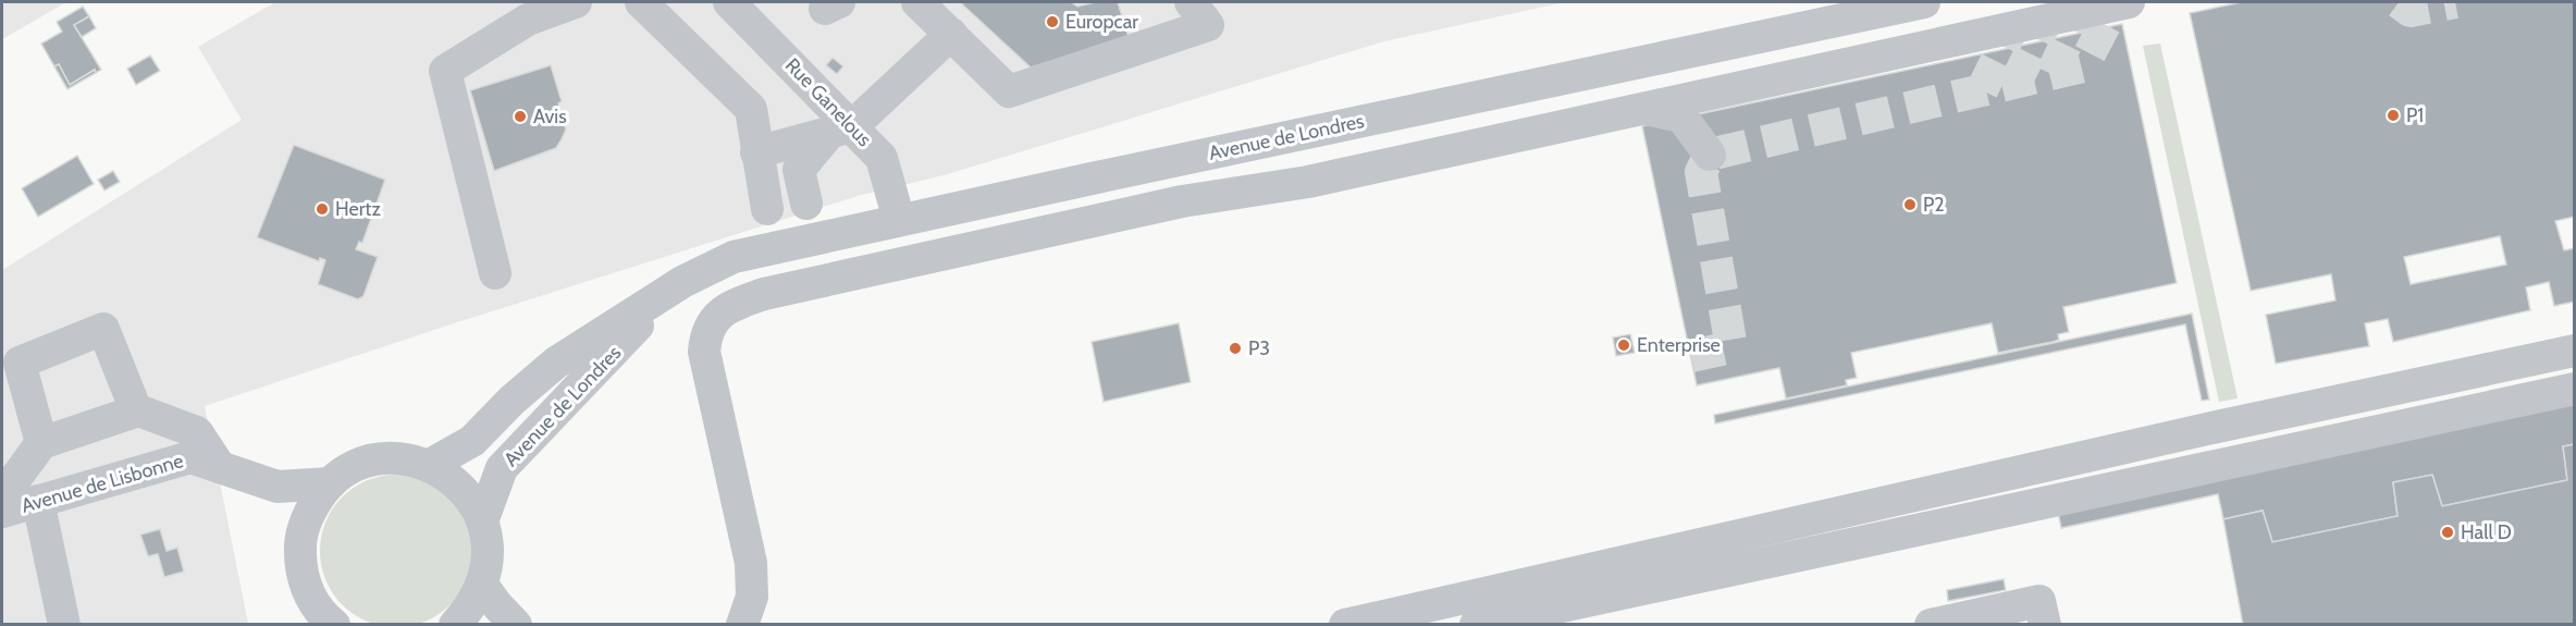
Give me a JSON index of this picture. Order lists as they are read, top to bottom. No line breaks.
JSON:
{"streets":{"street":["Rue Ganelous","Avenue de Londres","Avenue de Lisbonne"]},"crossings":[["Rue Ganelous","Avenue de Londres"]],"places":["Europcar","P1","Avis","P2","Hertz","Enterprise","P3","Hall D"]}
